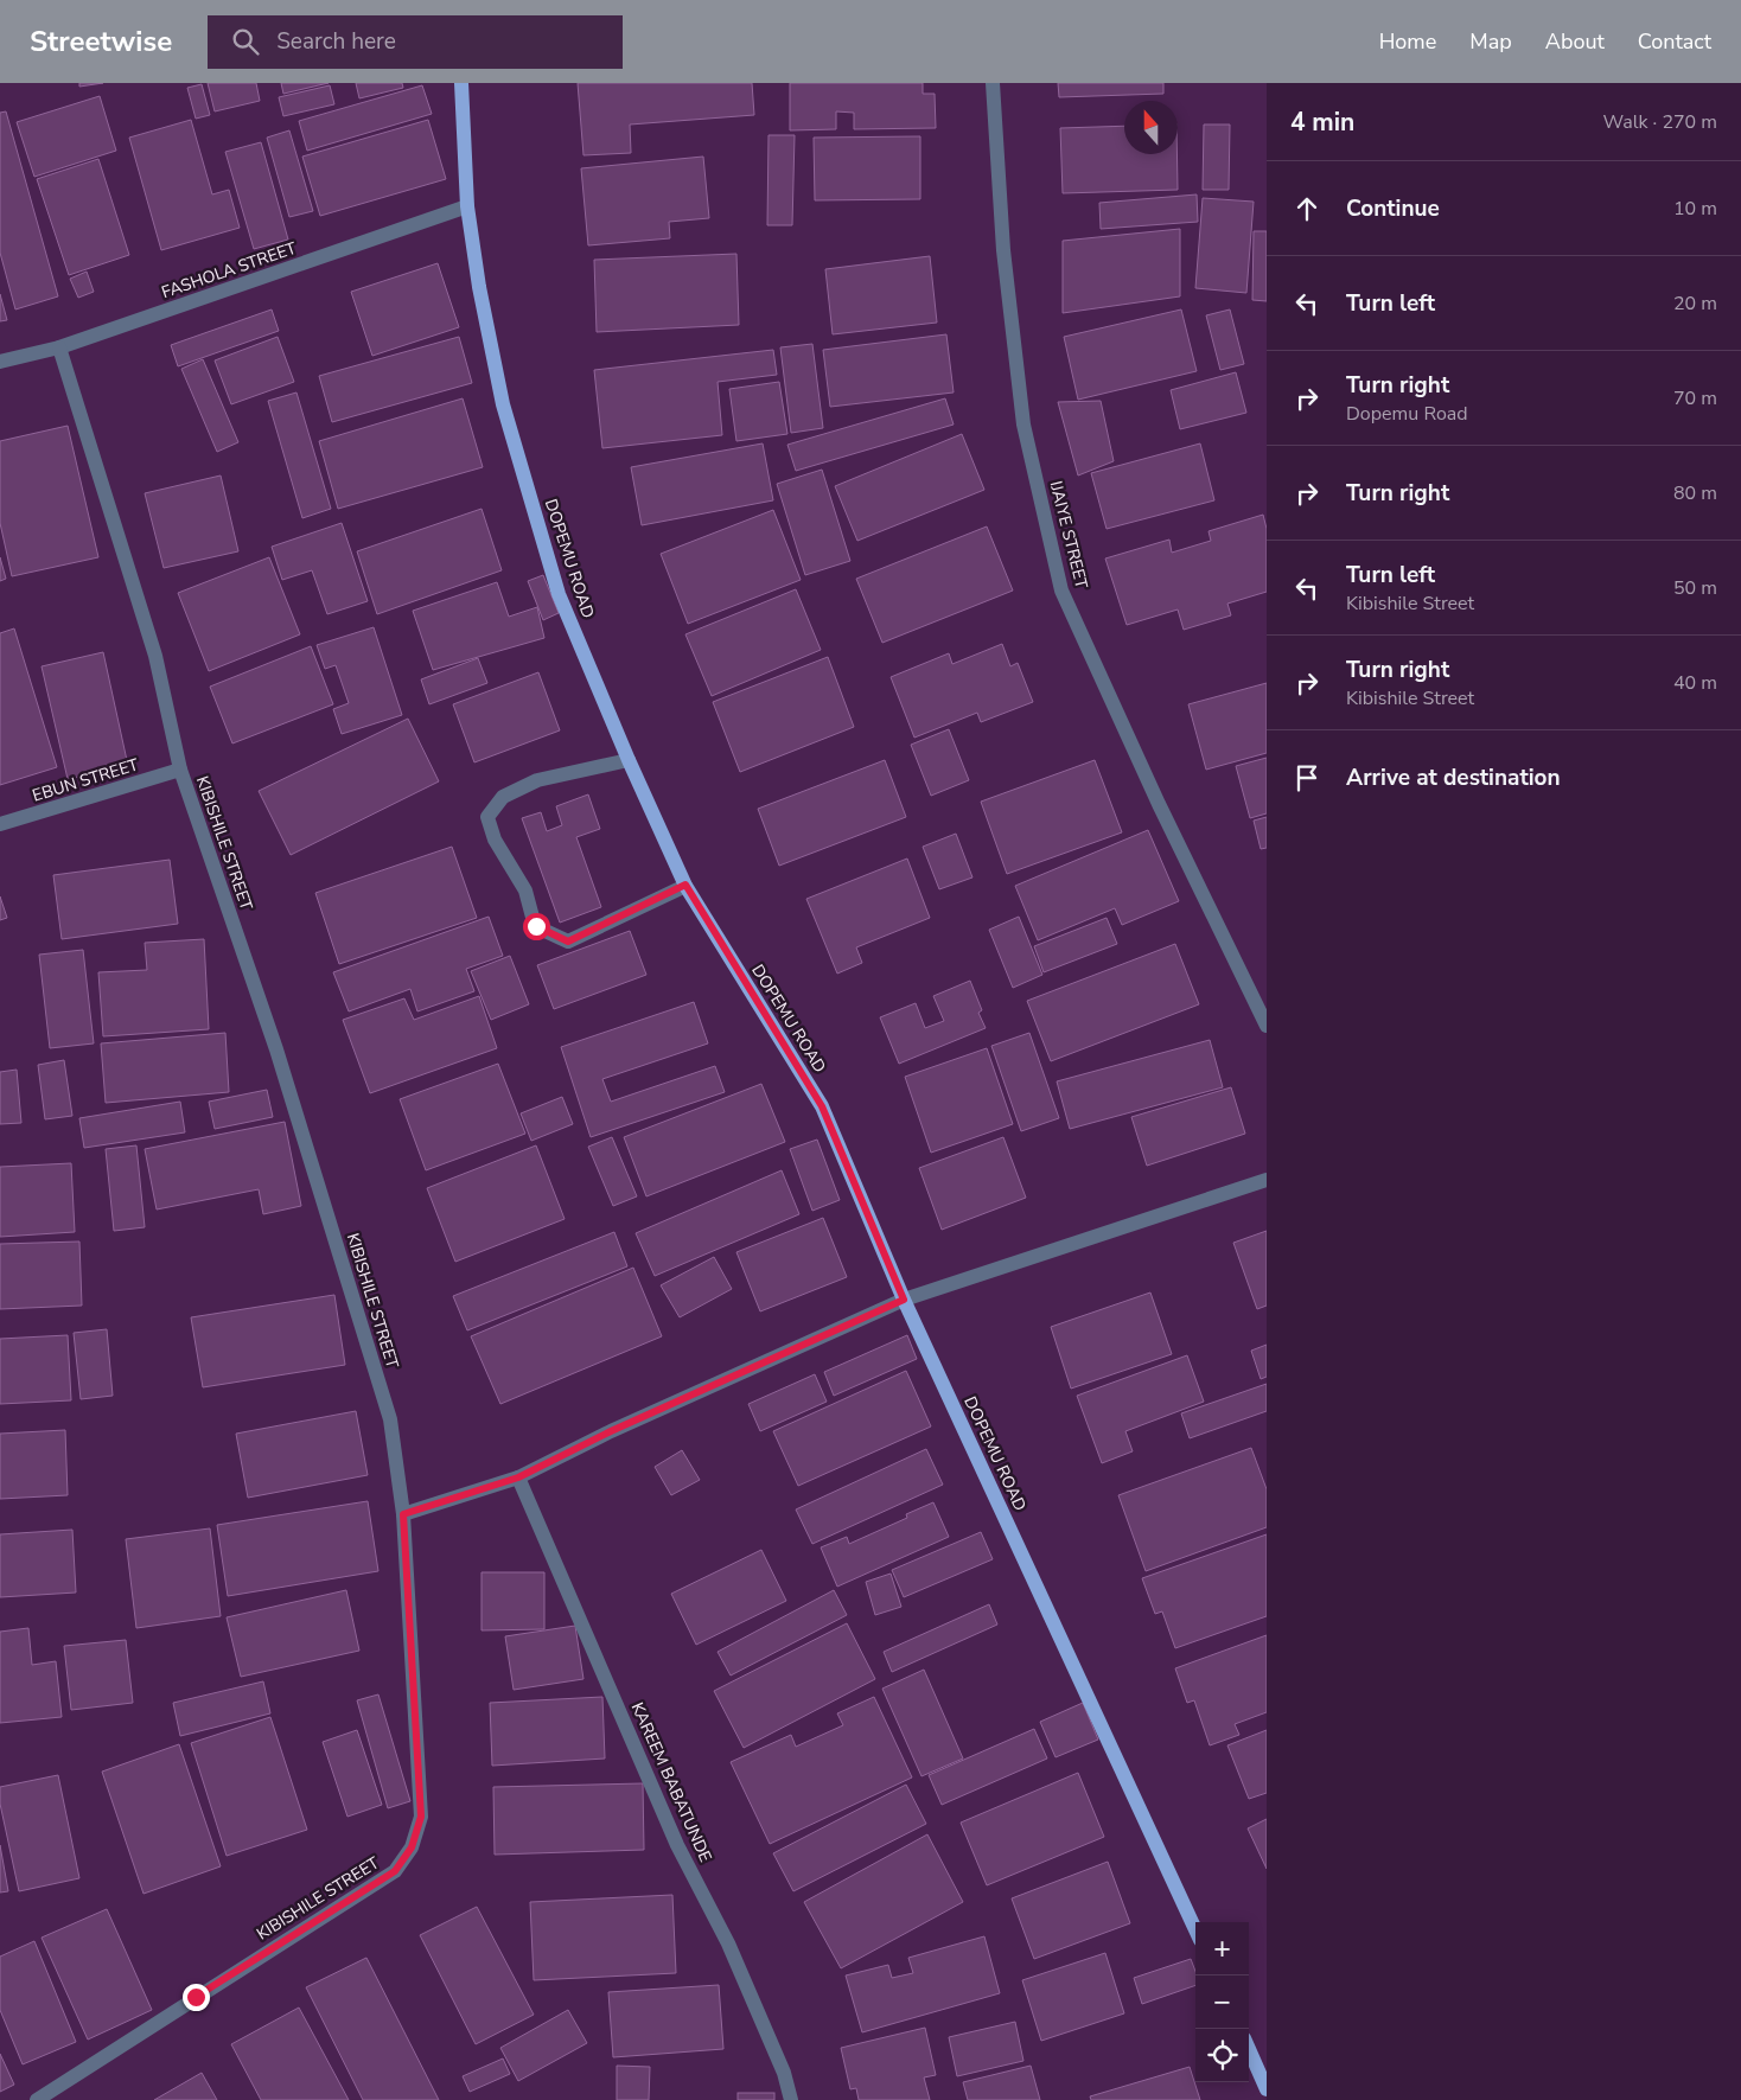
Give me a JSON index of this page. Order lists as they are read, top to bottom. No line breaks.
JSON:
{"streets":{"main road":["DOPEMU ROAD"],"street":["FASHOLA STREET","IJAIYE STREET","EBUN STREET","KIBISHILE STREET","KAREEM BABATUNDE"]},"crossings":[["FASHOLA STREET","DOPEMU ROAD"],["FASHOLA STREET","KIBISHILE STREET"],["EBUN STREET","KIBISHILE STREET"]],"north":"top","page":{"header":"Streetwise","search":"Search here","nav":["Home","Map","About","Contact"],"heading":["4 min","Walk · 270 m"],"list":[["Continue","10 m"],["Turn left","20 m"],["Turn right","Dopemu Road","70 m"],["Turn right","80 m"],["Turn left","Kibishile Street","50 m"],["Turn right","Kibishile Street","40 m"],"Arrive at destination"],"map_buttons":["+","−"]}}
